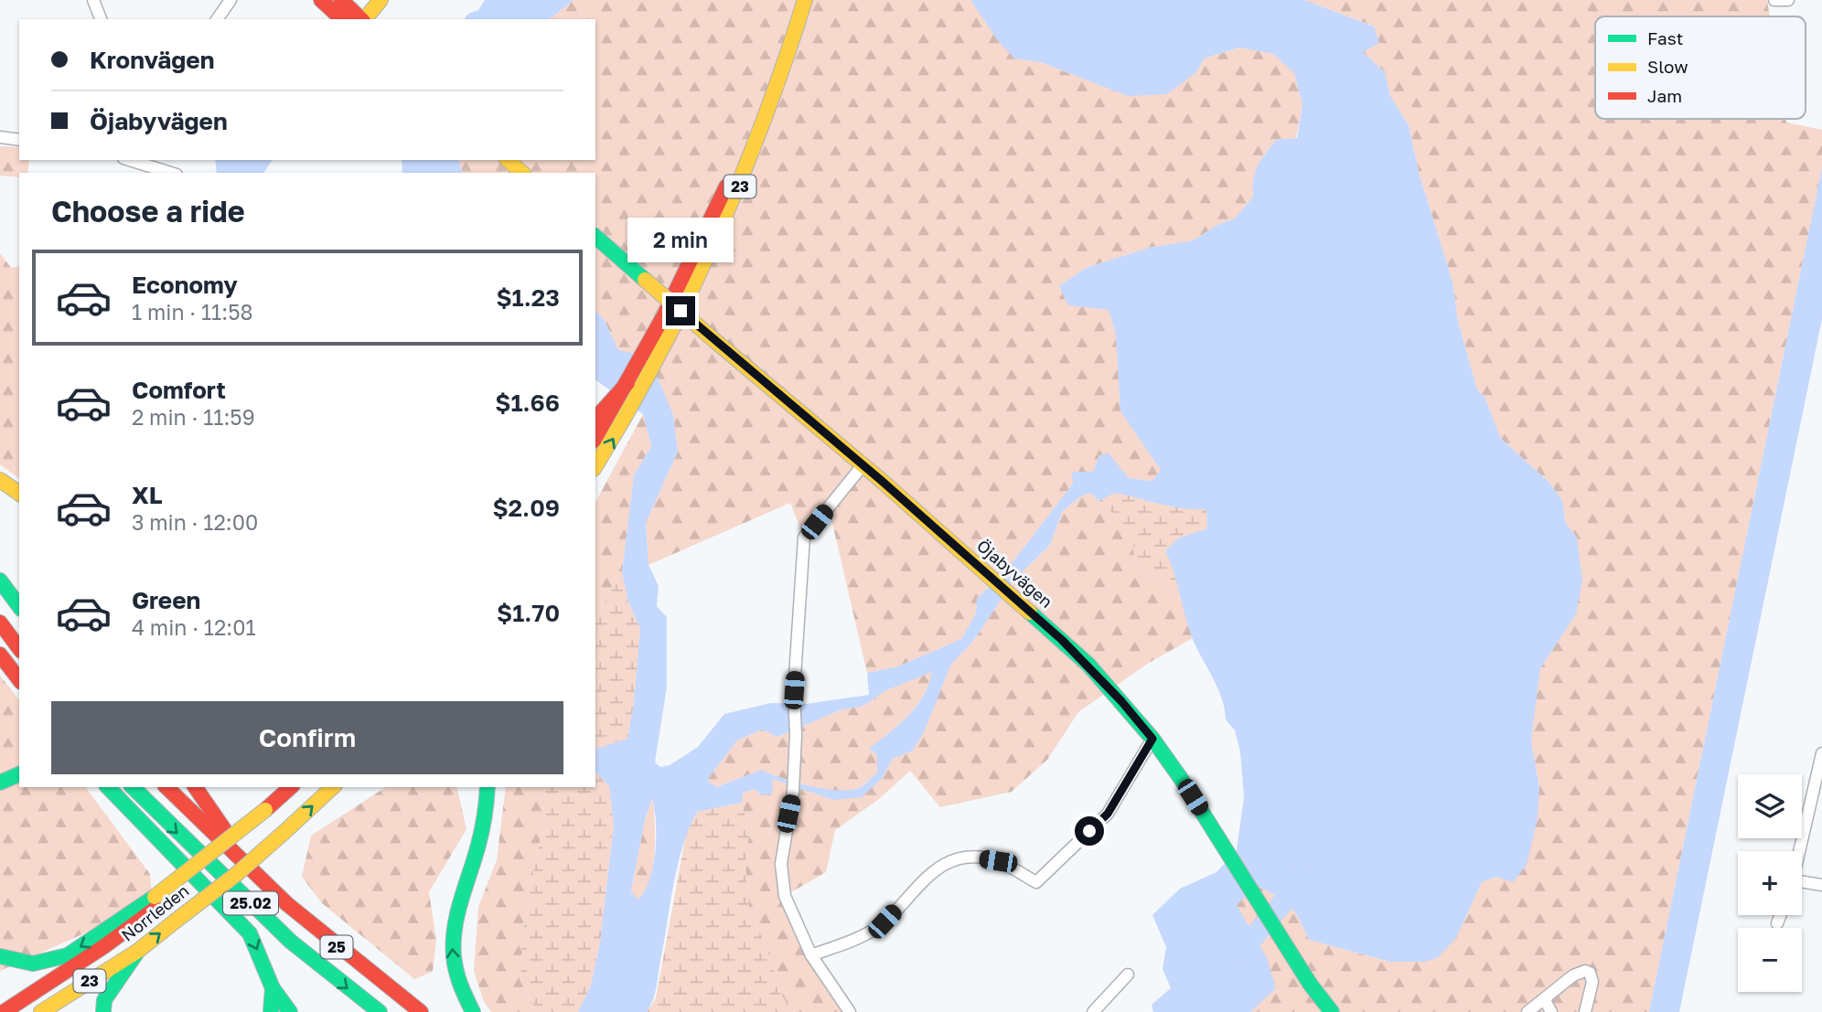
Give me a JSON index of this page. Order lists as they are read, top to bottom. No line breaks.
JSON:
{"streets":{"main road":["23","Öjabyvägen","25.02","Norrleden","25"]},"crossings":[["25.02","25"]],"legend":["Fast","Slow","Jam"],"page":{"banner":["Kronvägen","Öjabyvägen"],"heading":"Choose a ride","bubble":"2 min","list":[{"name":"Economy","note":"1 min · 11:58","value":"$1.23"},{"name":"Comfort","note":"2 min · 11:59","value":"$1.66"},{"name":"XL","note":"3 min · 12:00","value":"$2.09"},{"name":"Green","note":"4 min · 12:01","value":"$1.70"}],"buttons":"Confirm","map_buttons":["+","−"]}}
